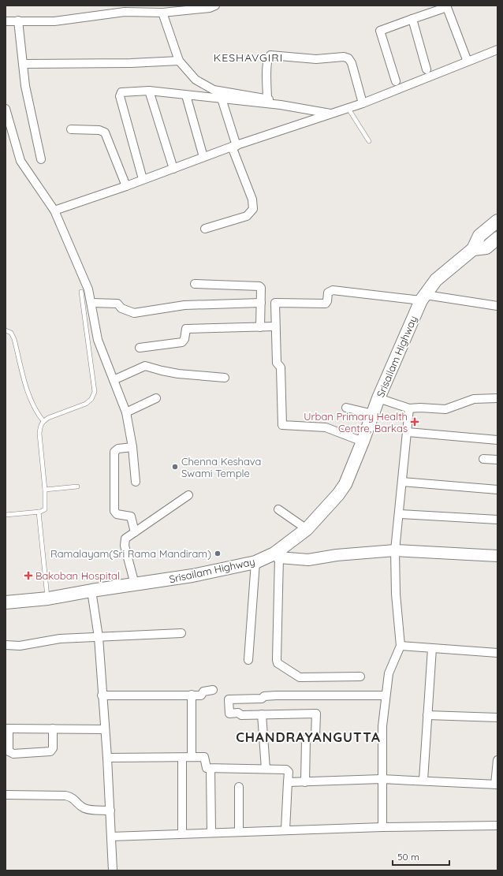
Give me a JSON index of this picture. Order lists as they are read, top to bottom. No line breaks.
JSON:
{"streets":{"highway":["Srisailam Highway"]},"districts":["KESHAVGIRI","CHANDRAYANGUTTA"],"places":{"health":["Urban Primary Health Centre, Barkas","Bakoban Hospital"],"other":["Chenna Keshava Swami Temple","Ramalayam(Sri Rama Mandiram)"]},"scale_bar":"50 m"}
